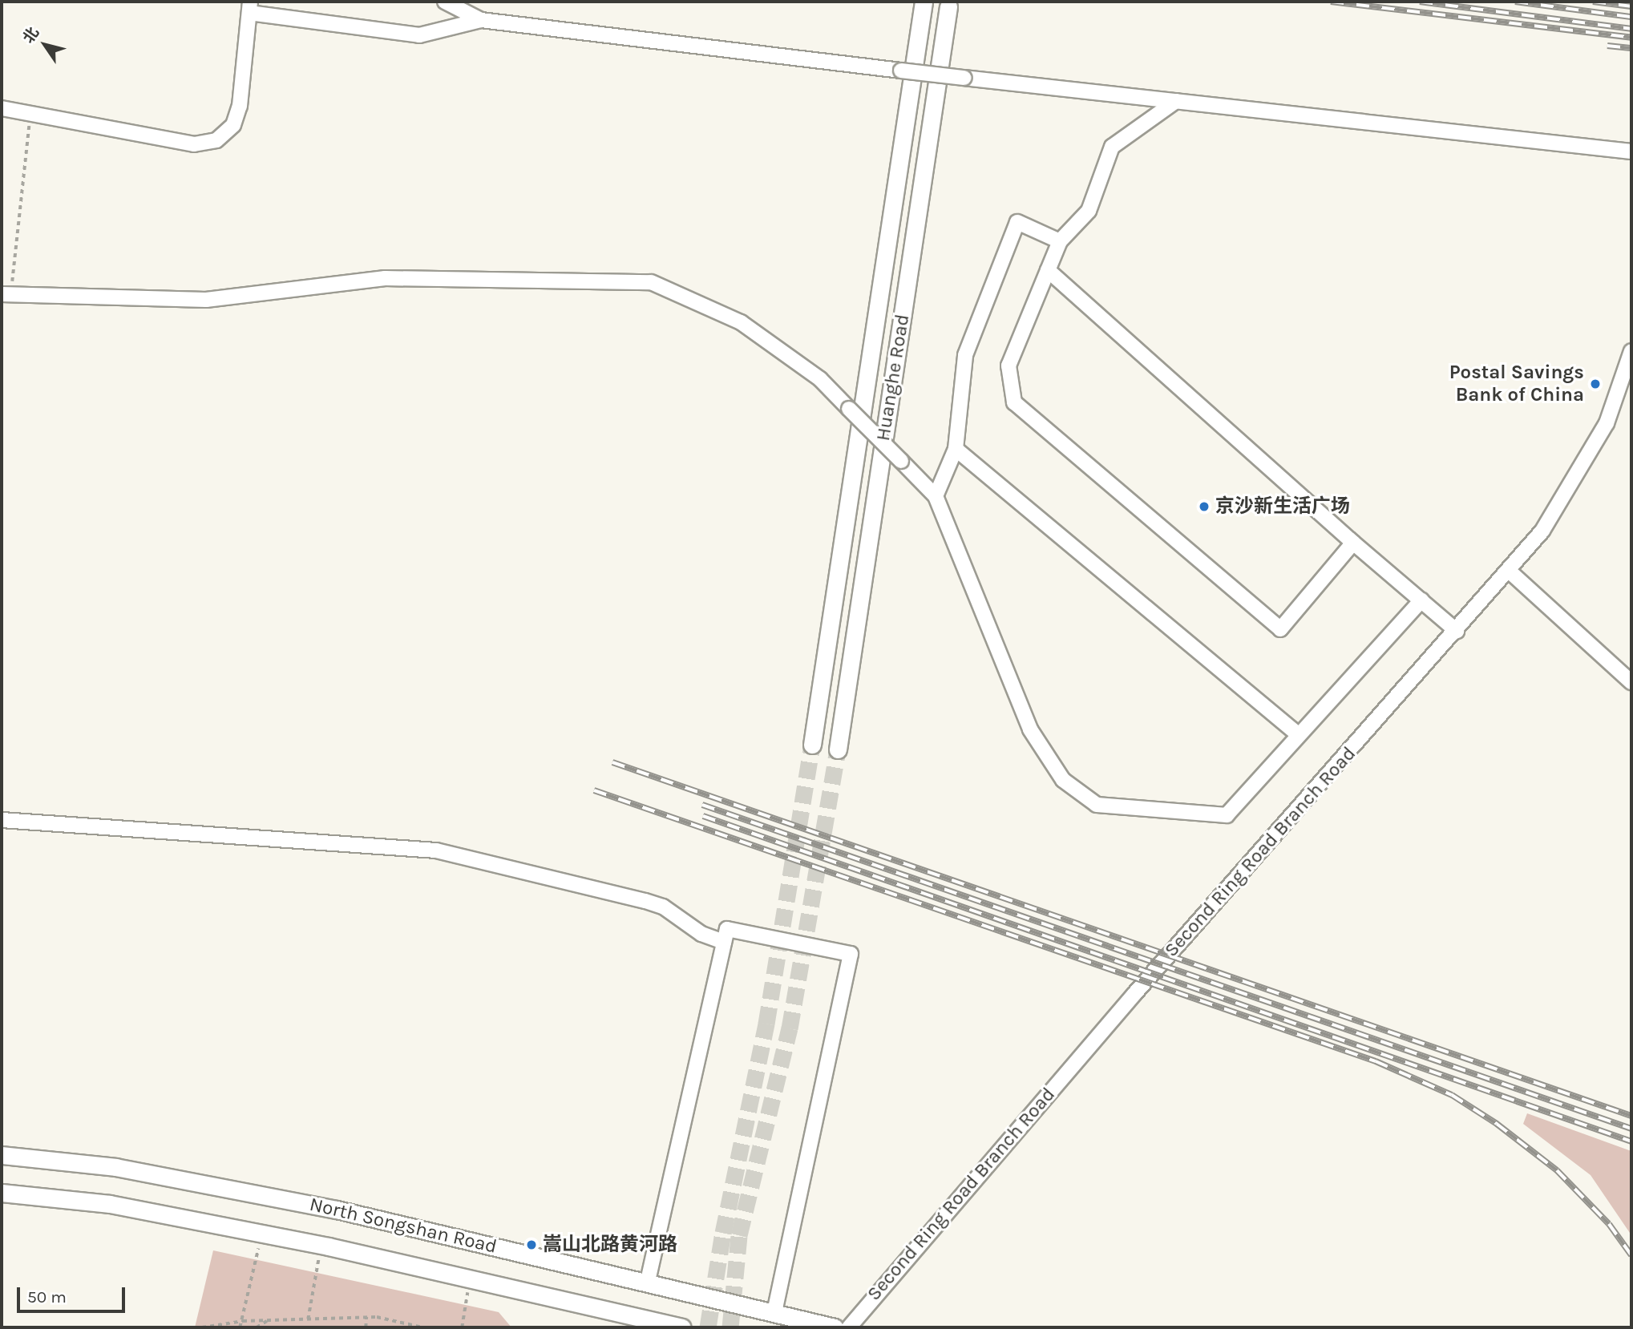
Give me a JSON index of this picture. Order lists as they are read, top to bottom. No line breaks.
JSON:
{"streets":{"main road":["Huanghe Road","North Songshan Road"],"street":["Second Ring Road Branch Road"]},"places":["Postal Savings Bank of China","京沙新生活广场","嵩山北路黄河路"],"scale_bar":"50 m","north":"top left"}
